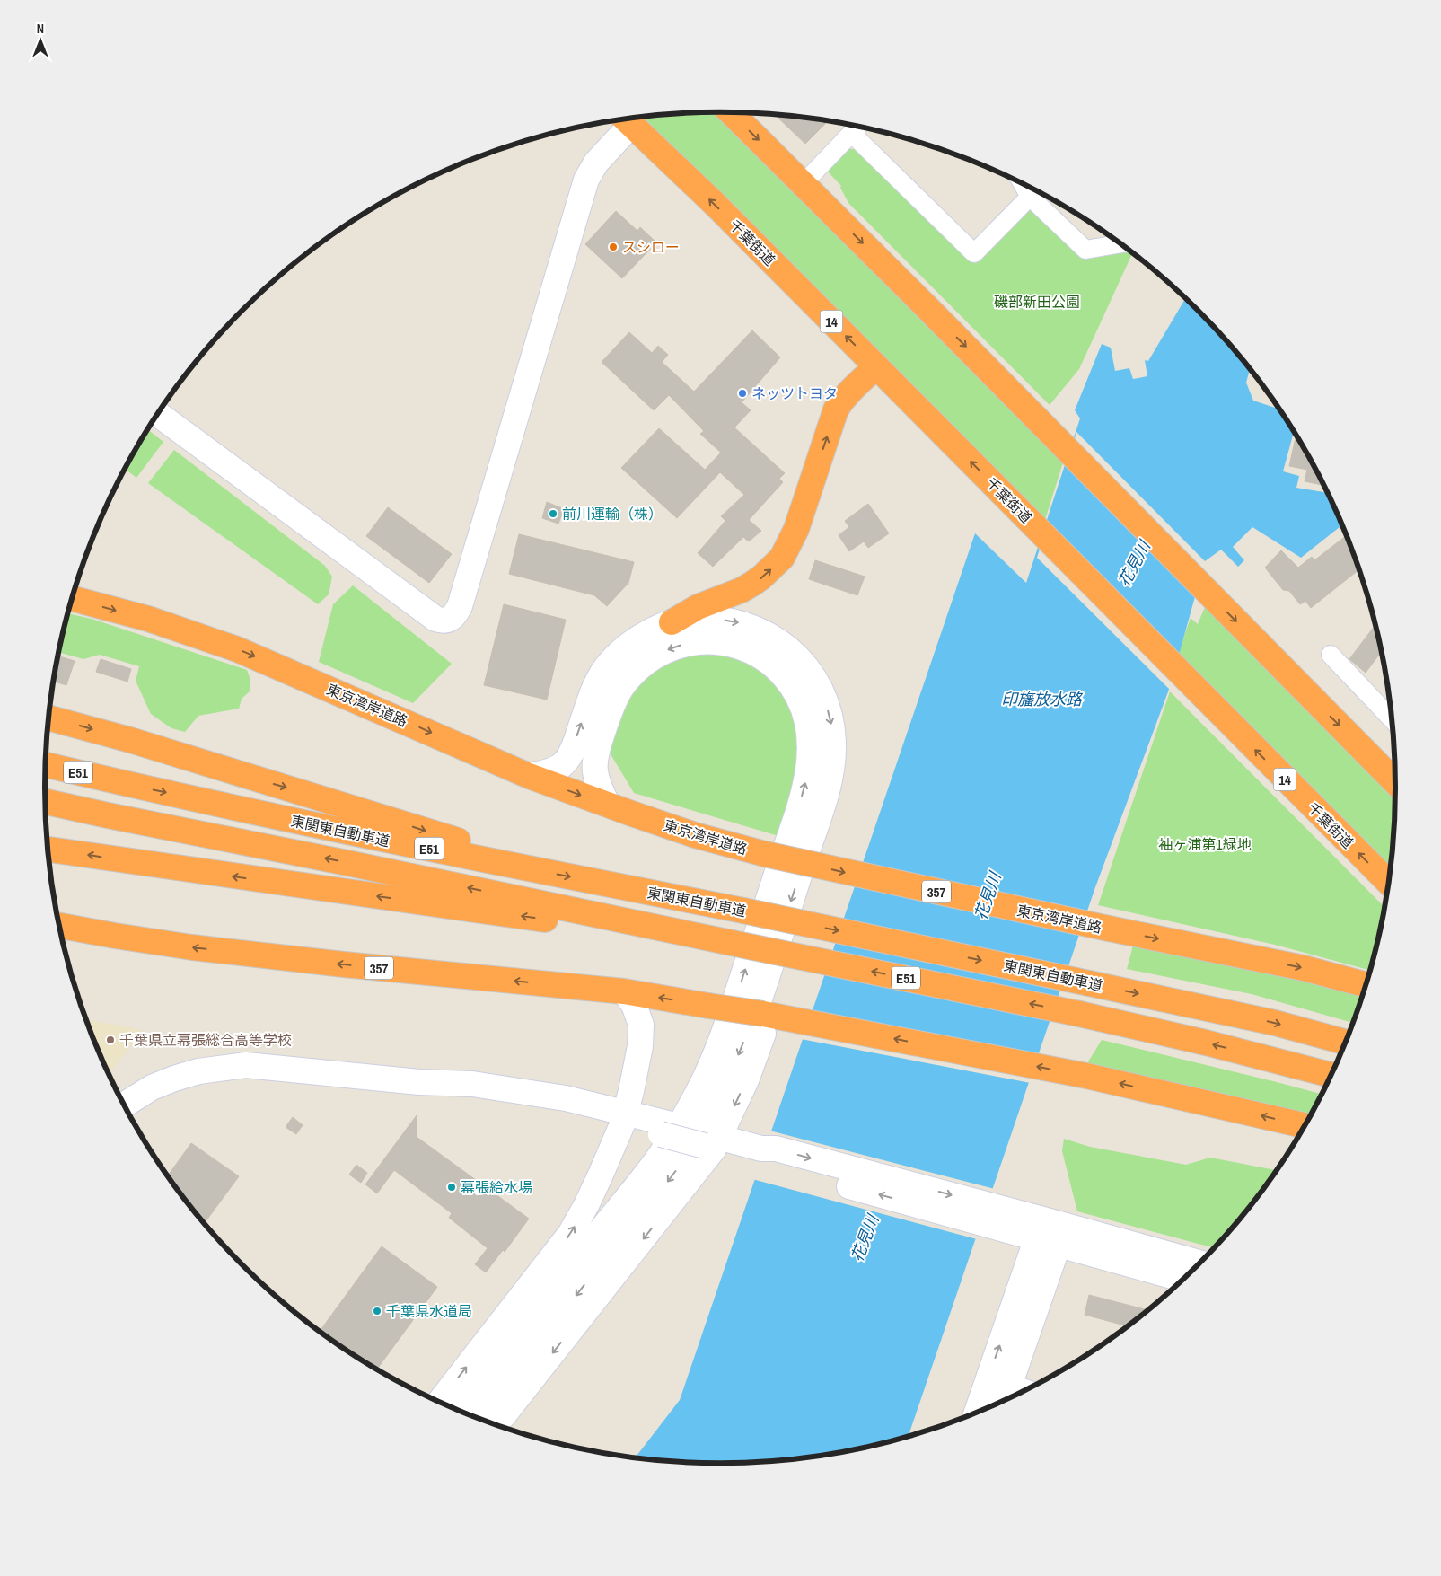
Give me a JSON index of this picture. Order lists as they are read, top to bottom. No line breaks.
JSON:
{"streets":{"highway":["千葉街道","14","東京湾岸道路","E51","東関東自動車道","357"]},"water":["花見川","印旛放水路"],"parks":["磯部新田公園","袖ヶ浦第1緑地"],"places":["スシロー","ネッツトヨタ","前川運輸（株）","千葉県立幕張総合高等学校","幕張給水場","千葉県水道局"],"north":"top"}
